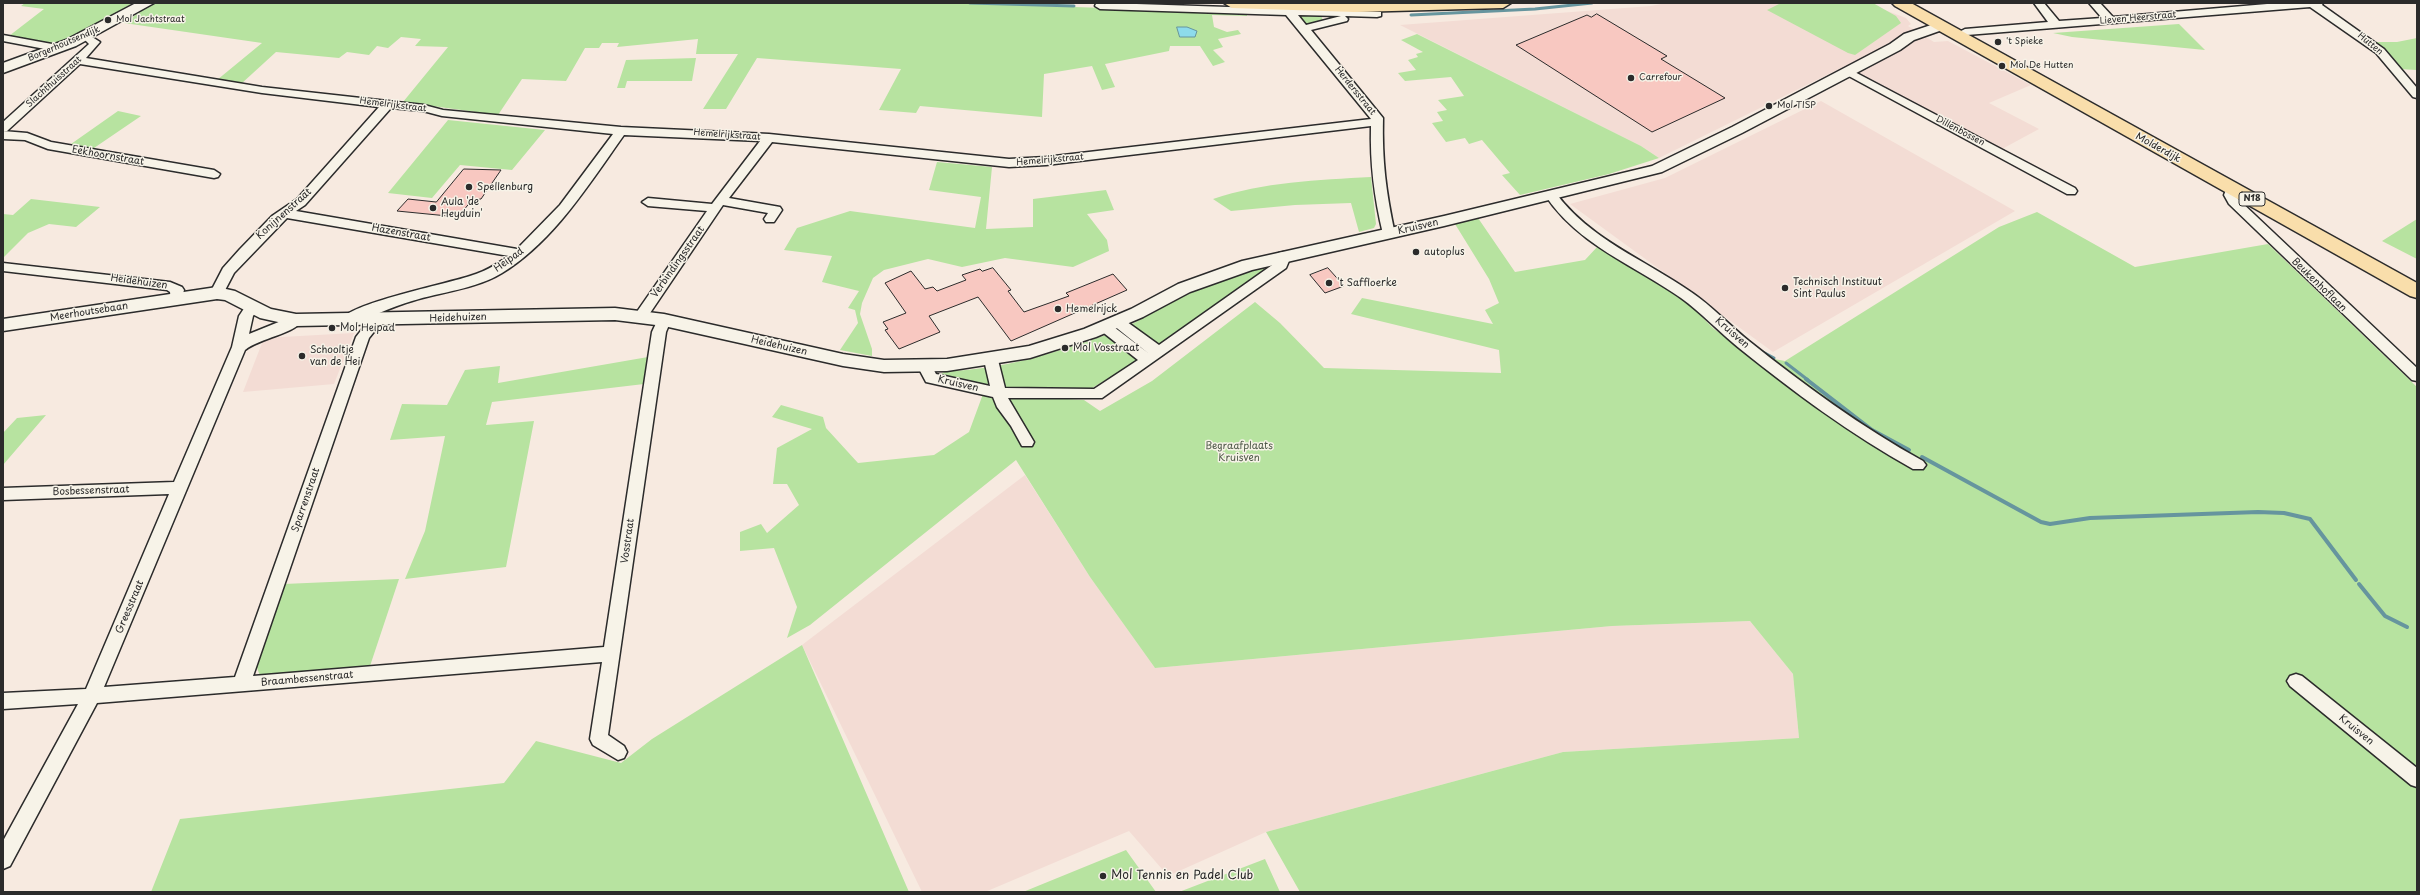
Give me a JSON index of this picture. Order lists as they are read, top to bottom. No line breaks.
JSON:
{"streets":{"main road":["Borgerhoutsendijk","Molderdijk","N18"],"street":["Lieven Heerstraat","Hutten","Slachthuisstraat","Herdersstraat","Hemelrijkstraat","Dillenbossen","Eekhoornstraat","Konijnenstraat","Kruisven","Hazenstraat","Heipad","Verbindingsstraat","Heidehuizen","Beukenhoflaan","Meerhoutsebaan","Bosbessenstraat","Sparrenstraat","Vosstraat","Greesstraat","Braambessenstraat"]},"crossings":[["Lieven Heerstraat","Hutten"],["Lieven Heerstraat","Molderdijk"],["Borgerhoutsendijk","Slachthuisstraat"],["Slachthuisstraat","Hemelrijkstraat"],["Herdersstraat","Hemelrijkstraat"],["Herdersstraat","Kruisven"],["Hemelrijkstraat","Konijnenstraat"],["Hemelrijkstraat","Heipad"],["Hemelrijkstraat","Verbindingsstraat"],["Dillenbossen","Kruisven"],["Molderdijk","Kruisven"],["Molderdijk","Beukenhoflaan"],["Konijnenstraat","Hazenstraat"],["Konijnenstraat","Heidehuizen"],["Kruisven","Heidehuizen"],["Hazenstraat","Heipad"],["Heipad","Heidehuizen"],["Verbindingsstraat","Heidehuizen"],["Heidehuizen","Meerhoutsebaan"],["Heidehuizen","Sparrenstraat"],["Heidehuizen","Vosstraat"],["Heidehuizen","Greesstraat"],["Bosbessenstraat","Greesstraat"],["Sparrenstraat","Braambessenstraat"],["Vosstraat","Braambessenstraat"],["Greesstraat","Braambessenstraat"]],"parks":["Begraafplaats Kruisven"],"places":["Mol Jachtstraat","'t Spieke","Mol De Hutten","Carrefour","Mol TISP","Spellenburg","Aula 'de Heyduin'","autoplus","'t Saffloerke","Technisch Instituut Sint Paulus","Hemelrijck","Mol Heipad","Mol Vosstraat","Schooltje van de Hei","Mol Tennis en Padel Club"]}
